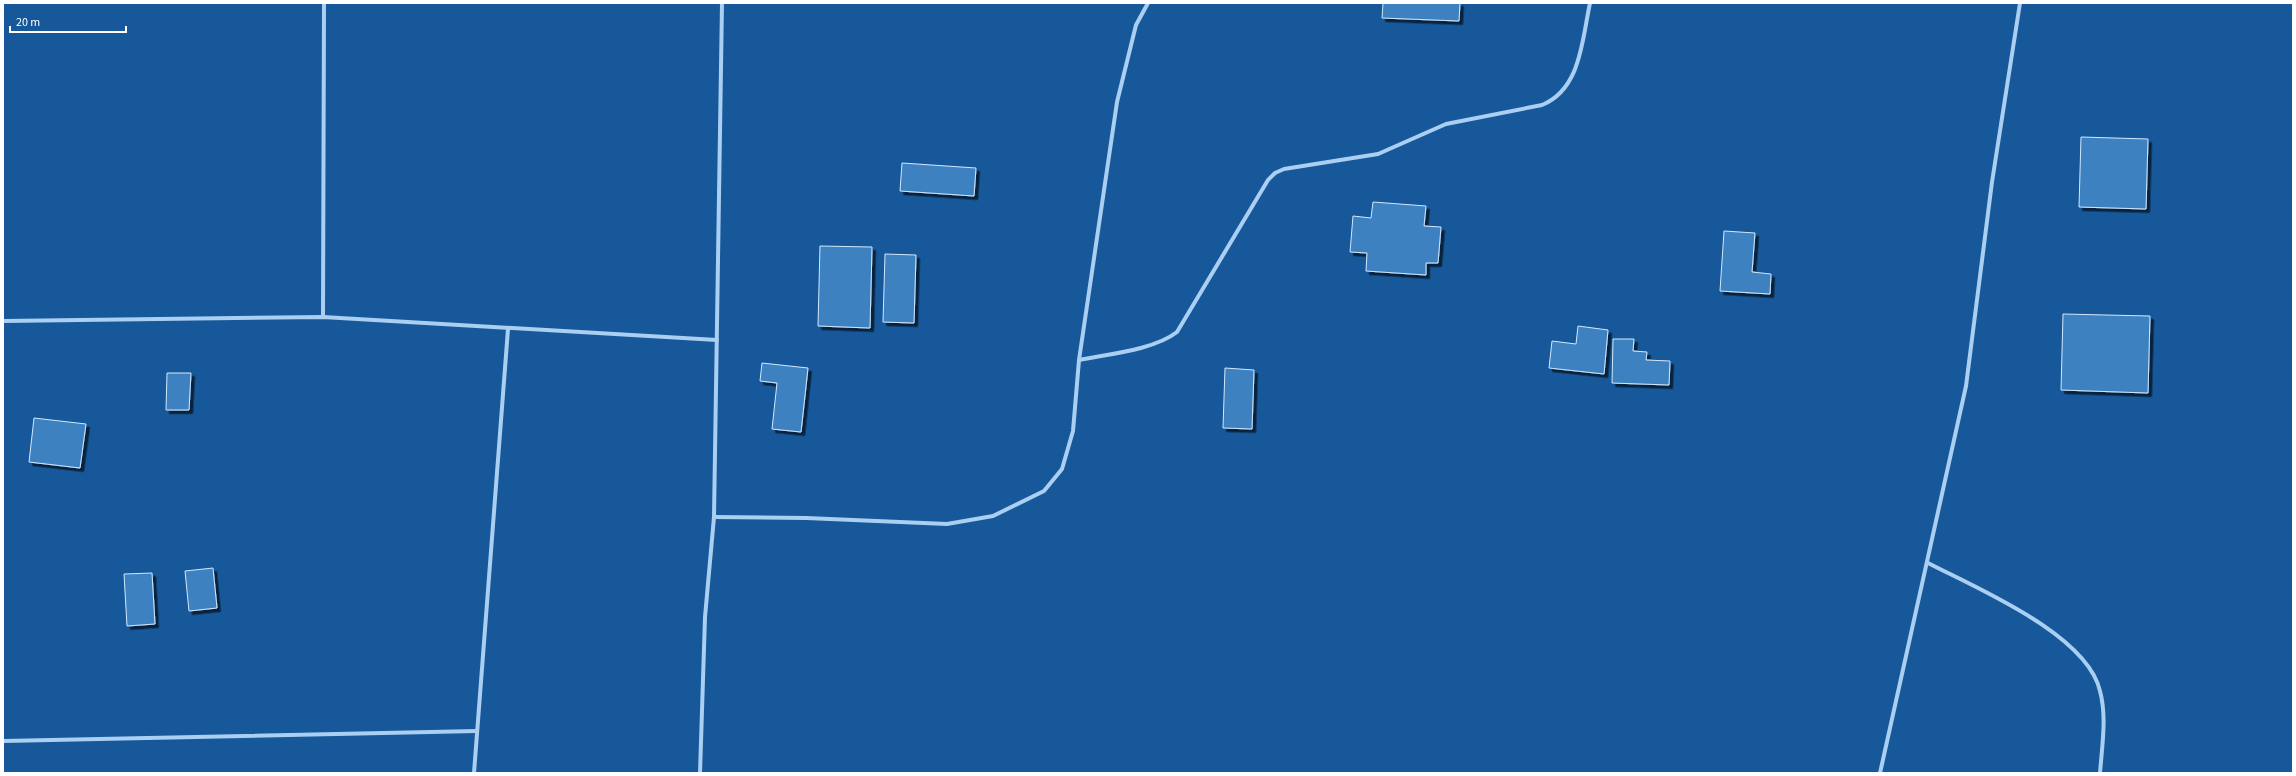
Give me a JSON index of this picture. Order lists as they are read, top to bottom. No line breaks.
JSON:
{"scale_bar":"20 m"}
